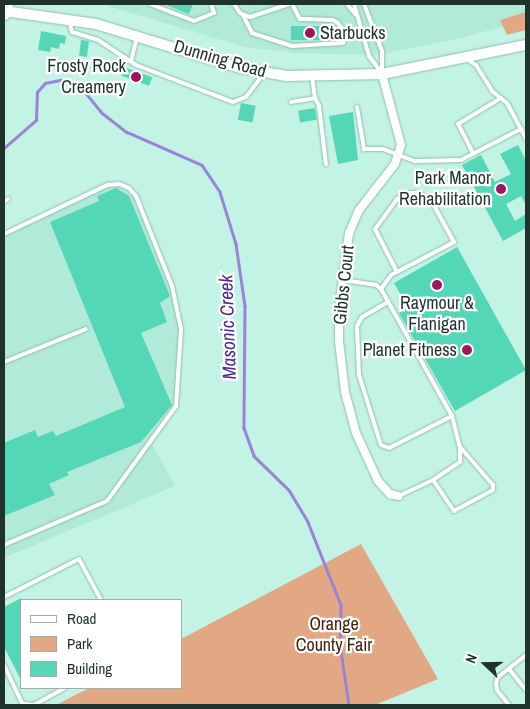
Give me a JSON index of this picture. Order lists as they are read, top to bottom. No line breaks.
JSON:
{"streets":{"street":["Dunning Road","Gibbs Court"]},"crossings":[["Dunning Road","Gibbs Court"]],"water":["Masonic Creek"],"parks":["Orange County Fair"],"places":["Starbucks","Frosty Rock Creamery","Park Manor Rehabilitation","Raymour & Flanigan","Planet Fitness"],"legend":["Road","Park","Building"],"north":"left"}
